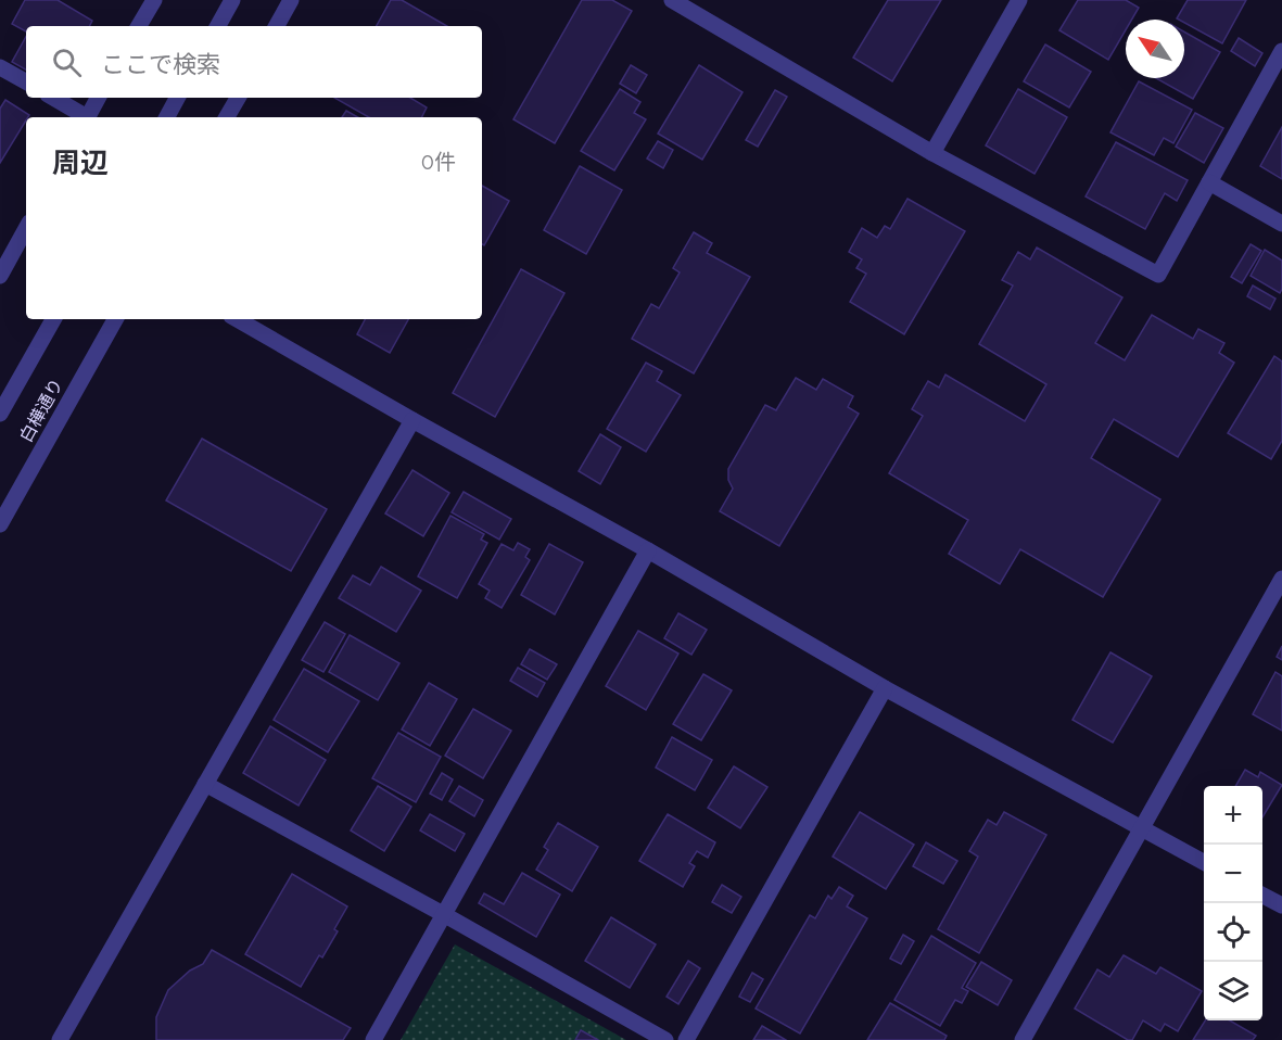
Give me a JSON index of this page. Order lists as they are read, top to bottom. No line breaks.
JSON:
{"streets":{"street":["白樺通り"]},"north":"top left","page":{"search":"ここで検索","heading":["周辺","0件"],"map_buttons":["+","−"]}}
